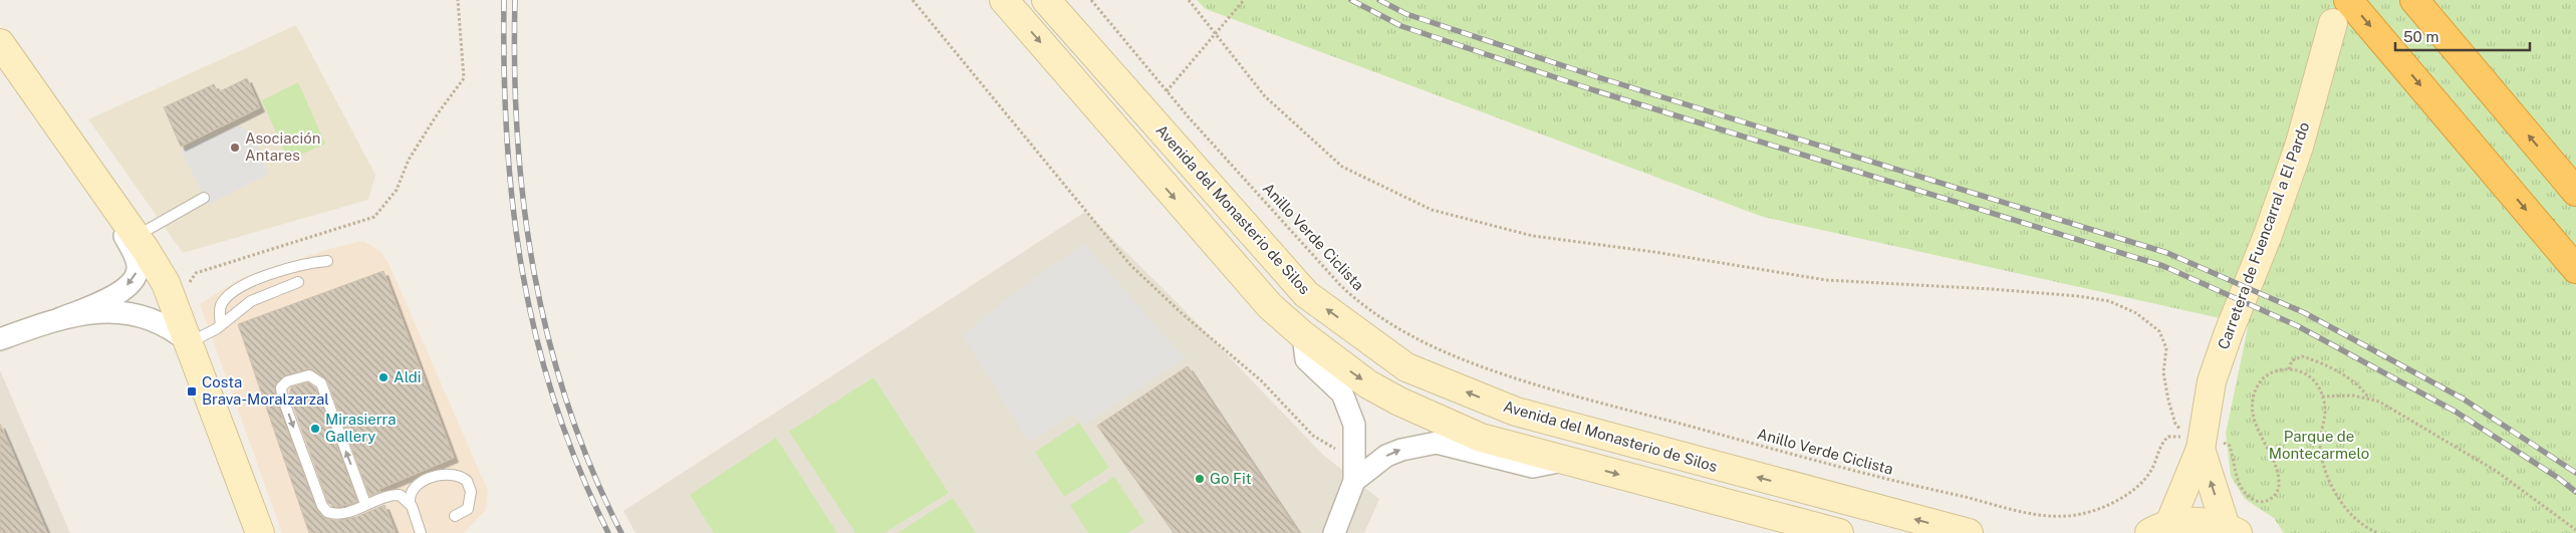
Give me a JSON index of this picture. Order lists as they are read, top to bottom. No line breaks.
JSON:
{"streets":{"street":["Avenida del Monasterio de Silos","Carretera de Fuencarral a El Pardo"],"path":["Anillo Verde Ciclista"]},"crossings":[["Carretera de Fuencarral a El Pardo","Anillo Verde Ciclista"]],"parks":["Parque de Montecarmelo"],"places":{"other":["Asociación Antares","Aldi","Mirasierra Gallery","Go Fit"],"transit":["Costa Brava-Moralzarzal"]},"scale_bar":"50 m"}
